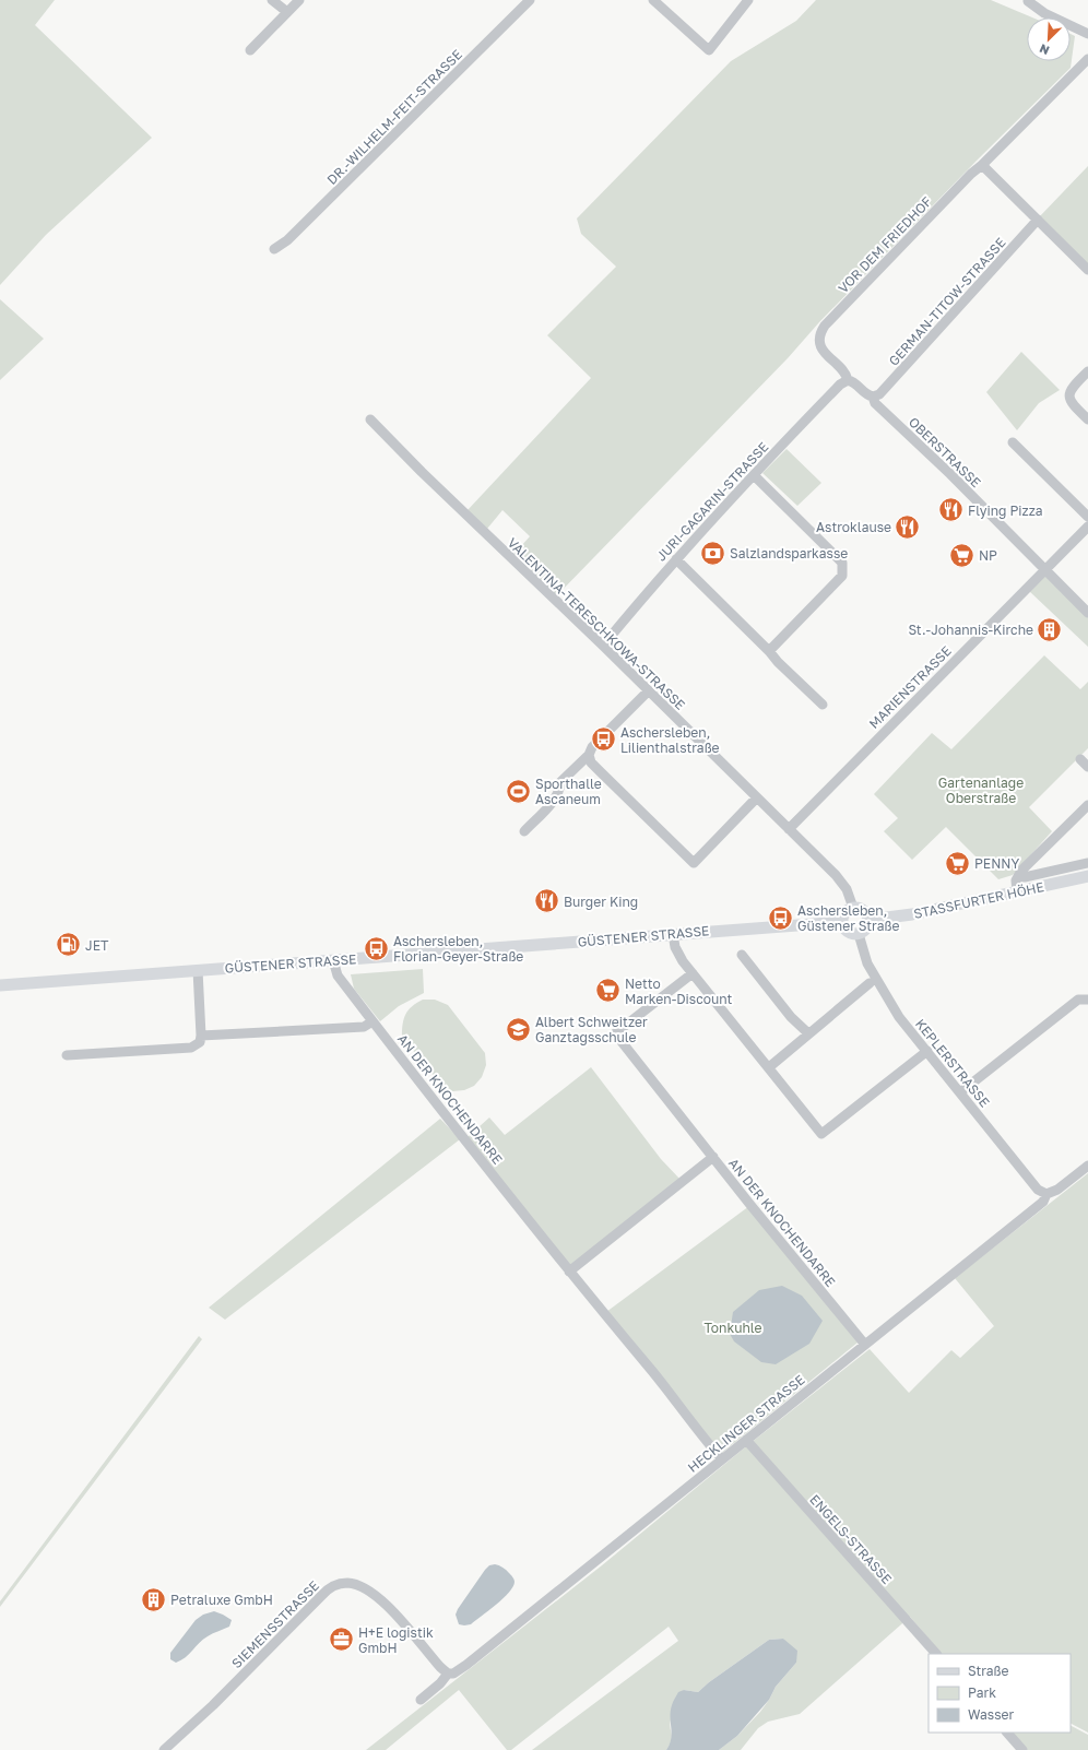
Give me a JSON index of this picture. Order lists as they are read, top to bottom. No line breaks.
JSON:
{"streets":{"main road":["STASSFURTER HÖHE","GÜSTENER STRASSE"],"street":["DR.-WILHELM-FEIT-STRASSE","VOR DEM FRIEDHOF","GERMAN-TITOW-STRASSE","OBERSTRASSE","JURI-GAGARIN-STRASSE","VALENTINA-TERESCHKOWA-STRASSE","MARIENSTRASSE","KEPLERSTRASSE","AN DER KNOCHENDARRE","HECKLINGER STRASSE","ENGELS-STRASSE","SIEMENSSTRASSE"]},"crossings":[["VOR DEM FRIEDHOF","OBERSTRASSE"],["GERMAN-TITOW-STRASSE","OBERSTRASSE"],["OBERSTRASSE","JURI-GAGARIN-STRASSE"],["OBERSTRASSE","MARIENSTRASSE"],["JURI-GAGARIN-STRASSE","VALENTINA-TERESCHKOWA-STRASSE"],["VALENTINA-TERESCHKOWA-STRASSE","MARIENSTRASSE"],["VALENTINA-TERESCHKOWA-STRASSE","STASSFURTER HÖHE"],["VALENTINA-TERESCHKOWA-STRASSE","GÜSTENER STRASSE"],["VALENTINA-TERESCHKOWA-STRASSE","KEPLERSTRASSE"],["STASSFURTER HÖHE","GÜSTENER STRASSE"],["STASSFURTER HÖHE","KEPLERSTRASSE"],["GÜSTENER STRASSE","KEPLERSTRASSE"],["GÜSTENER STRASSE","AN DER KNOCHENDARRE"],["KEPLERSTRASSE","HECKLINGER STRASSE"],["AN DER KNOCHENDARRE","HECKLINGER STRASSE"],["HECKLINGER STRASSE","ENGELS-STRASSE"],["HECKLINGER STRASSE","SIEMENSSTRASSE"]],"parks":["Gartenanlage Oberstraße","Tonkuhle"],"places":{"restaurant":["Flying Pizza","Astroklause","Burger King"],"bank":["Salzlandsparkasse"],"supermarket":["NP","PENNY","Netto Marken-Discount"],"building":["St.-Johannis-Kirche","Petraluxe GmbH"],"bus stop":["Aschersleben, Lilienthalstraße","Aschersleben, Güstener Straße","Aschersleben, Florian-Geyer-Straße"],"sports":["Sporthalle Ascaneum"],"fuel station":["JET"],"school or university":["Albert Schweitzer Ganztagsschule"],"office":["H+E logistik GmbH"]},"legend":["Straße","Park","Wasser"],"north":"bottom left"}
